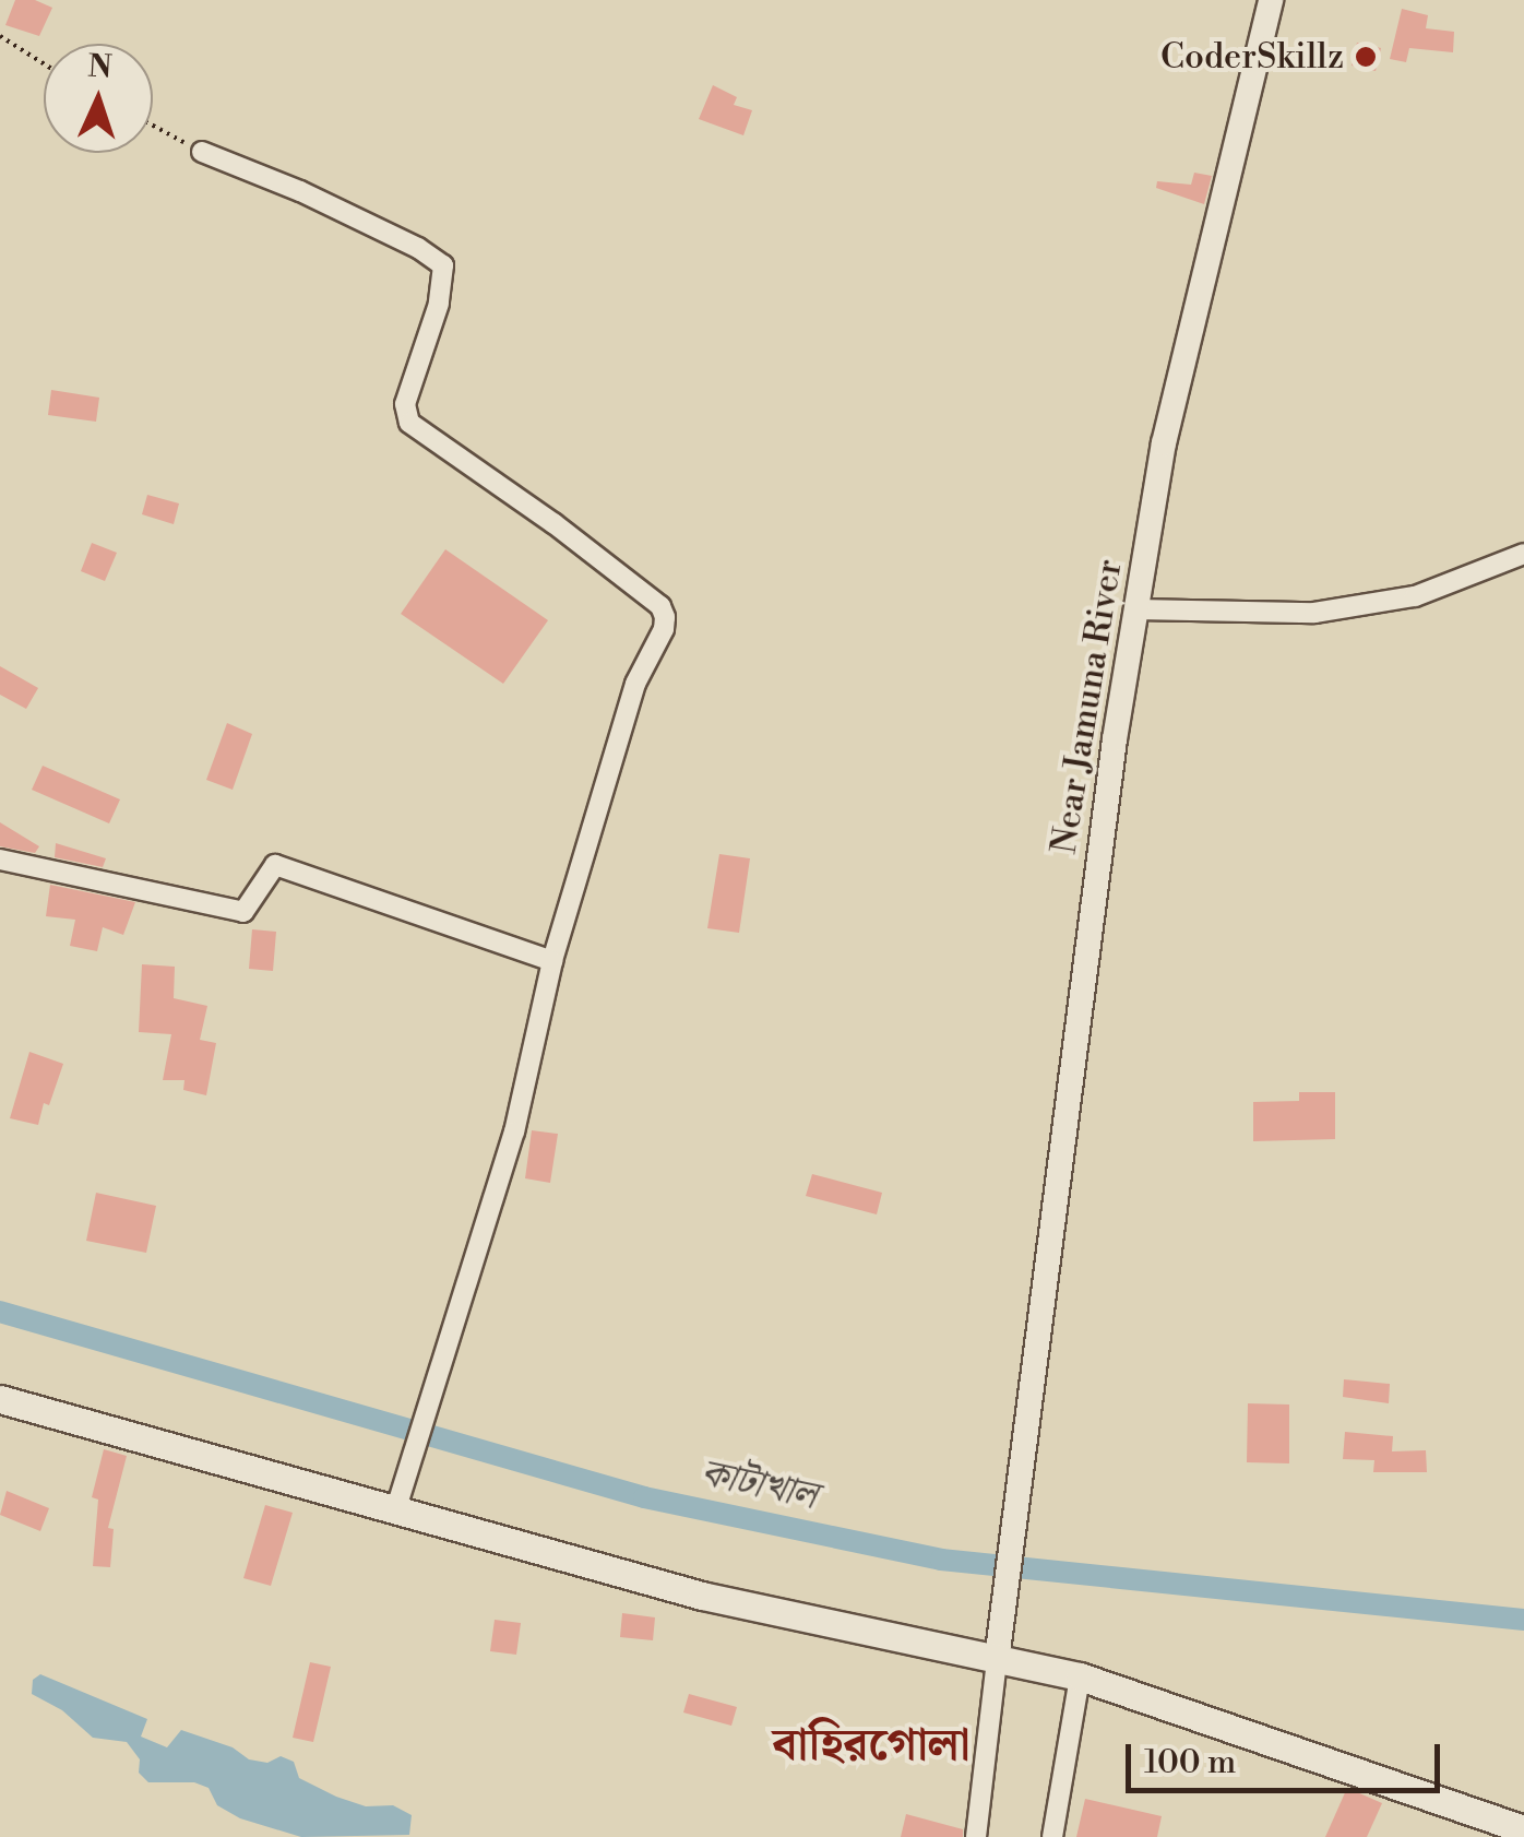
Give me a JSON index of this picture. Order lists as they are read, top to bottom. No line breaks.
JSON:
{"streets":{"street":["Near Jamuna River"]},"districts":["বাহিরগোলা"],"water":["কাটাখাল"],"places":["CoderSkillz"],"scale_bar":"100 m","north":"top"}
